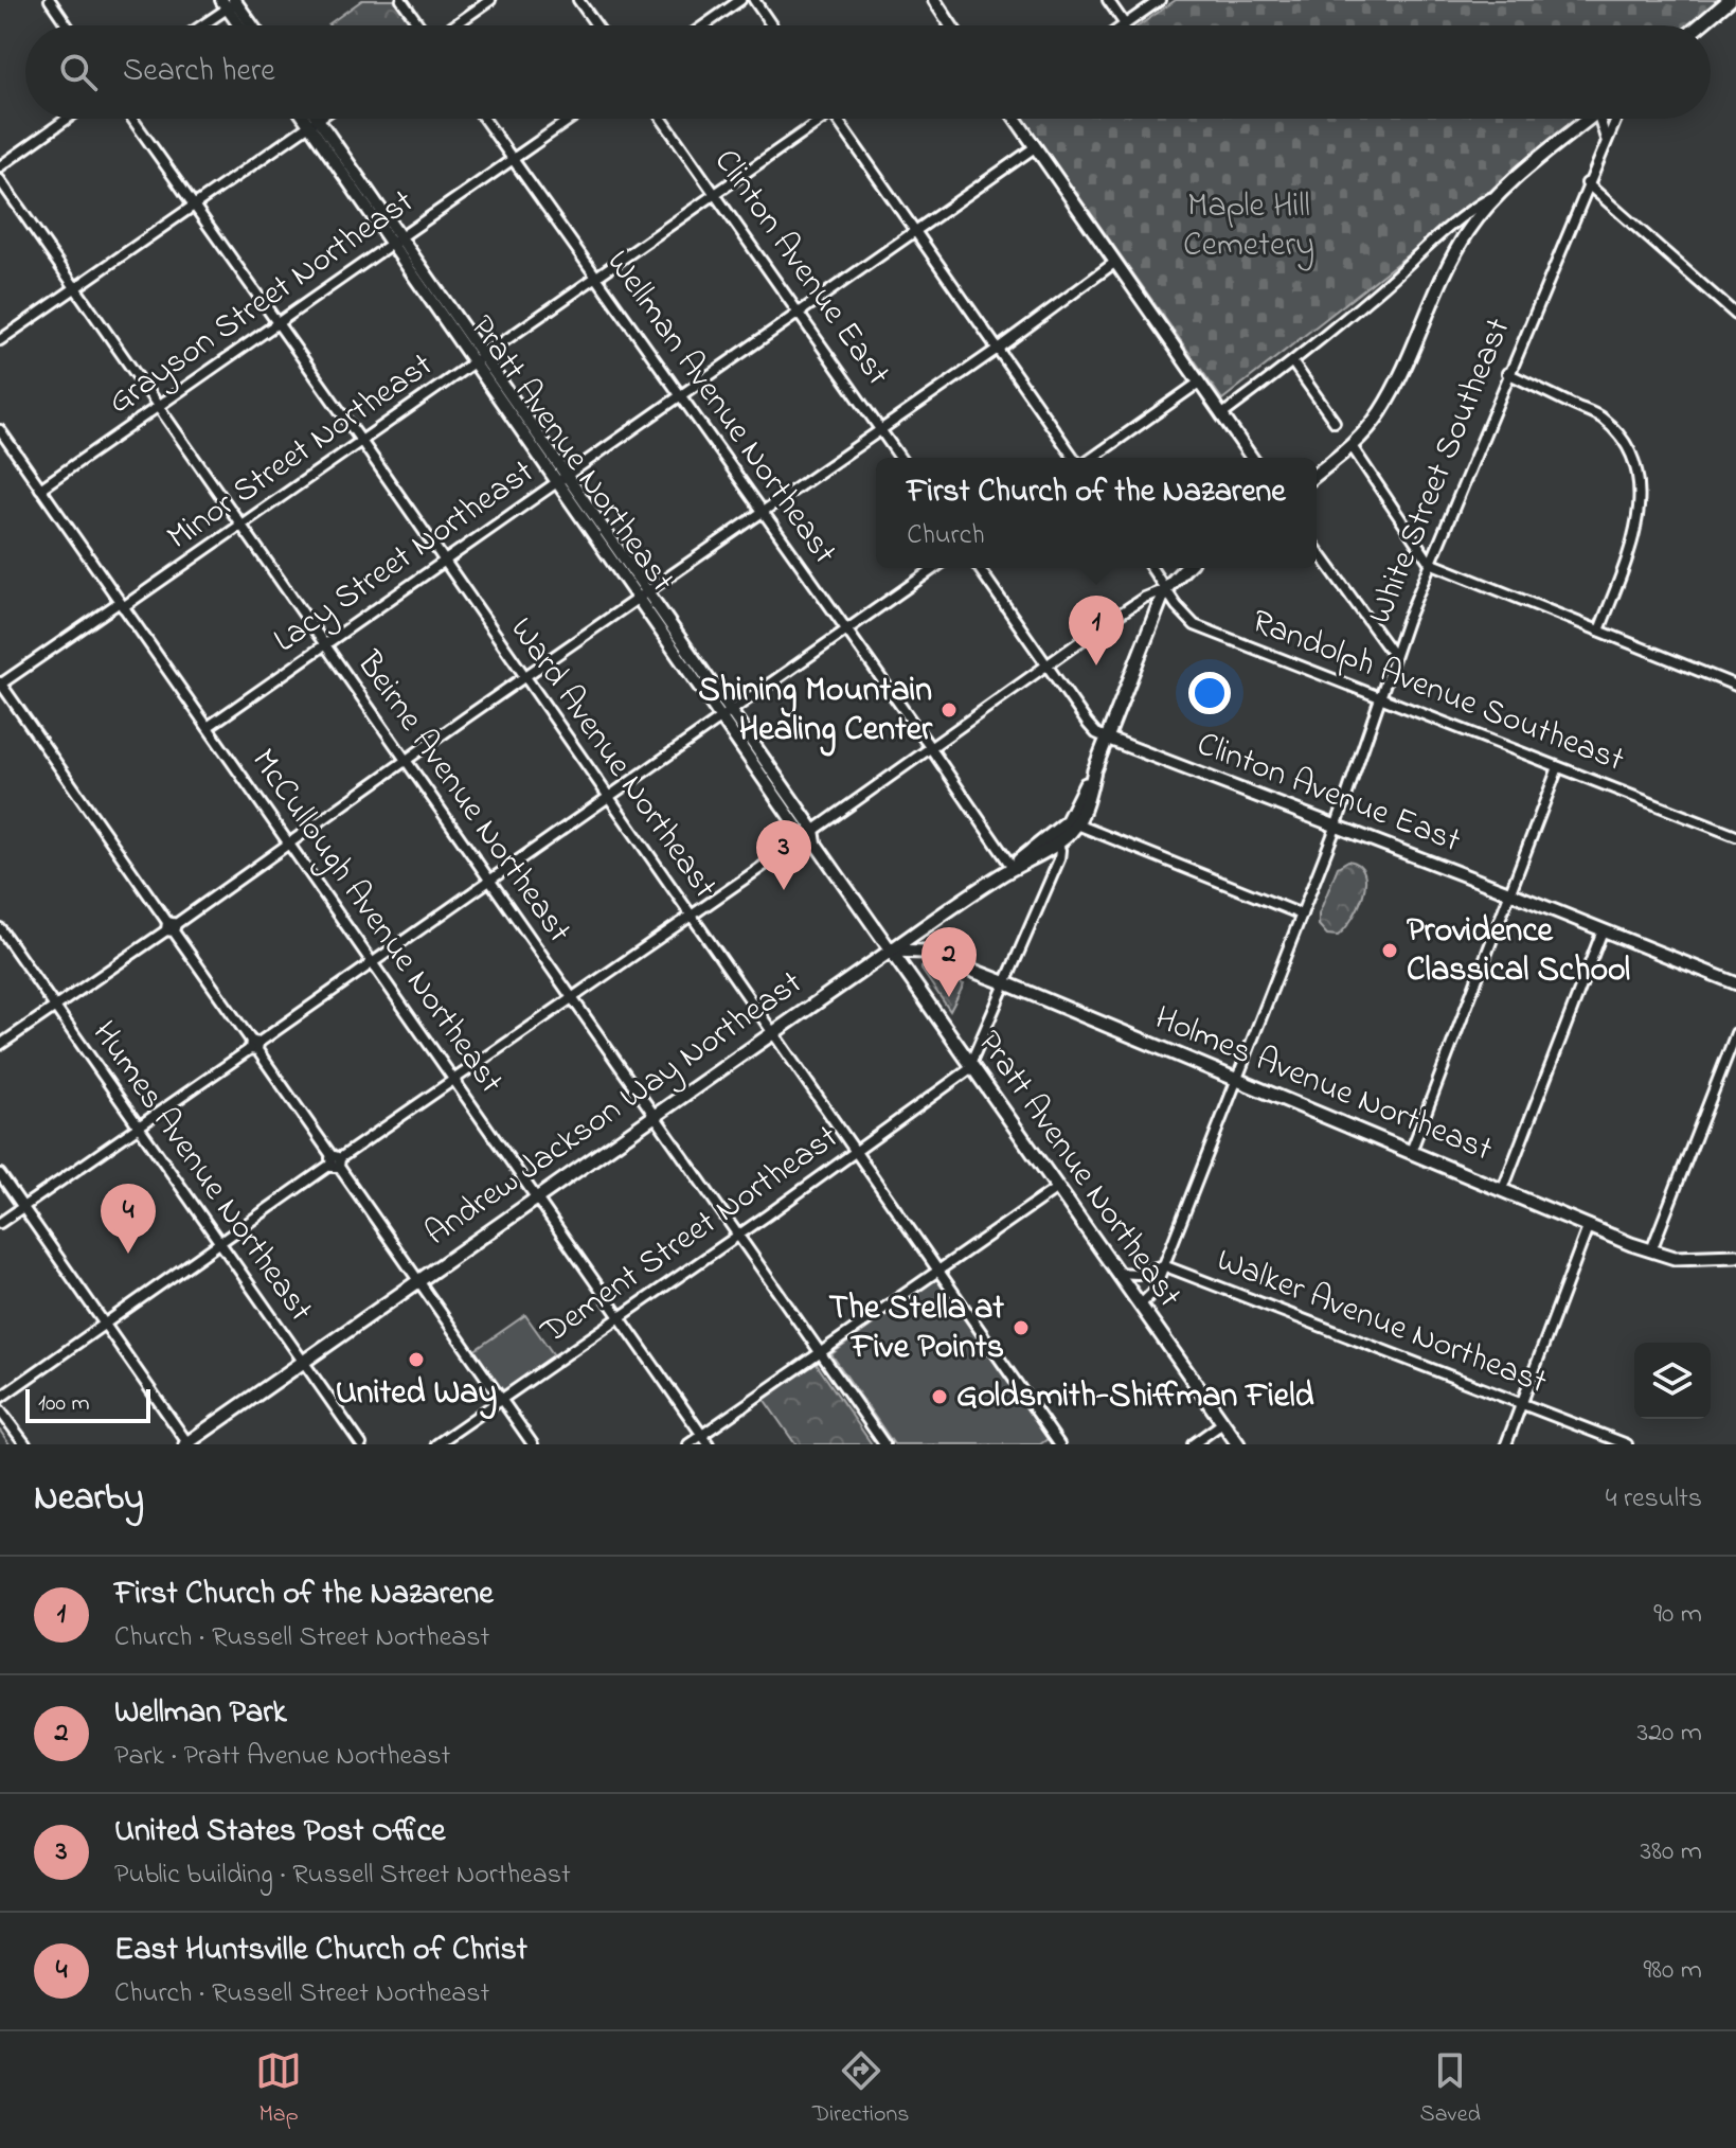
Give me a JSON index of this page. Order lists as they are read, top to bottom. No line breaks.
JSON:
{"streets":{"main road":["Pratt Avenue Northeast","Holmes Avenue Northeast","Andrew Jackson Way Northeast"],"street":["Clinton Avenue East","Grayson Street Northeast","Wellman Avenue Northeast","Minor Street Northeast","White Street Southeast","Lacy Street Northeast","Randolph Avenue Southeast","Ward Avenue Northeast","Beirne Avenue Northeast","McCullough Avenue Northeast","Humes Avenue Northeast","Dement Street Northeast","Walker Avenue Northeast"]},"crossings":[["Clinton Avenue East","Minor Street Northeast"],["Clinton Avenue East","White Street Southeast"],["Clinton Avenue East","Lacy Street Northeast"],["Grayson Street Northeast","Wellman Avenue Northeast"],["Grayson Street Northeast","Pratt Avenue Northeast"],["Grayson Street Northeast","Ward Avenue Northeast"],["Grayson Street Northeast","Beirne Avenue Northeast"],["Grayson Street Northeast","McCullough Avenue Northeast"],["Wellman Avenue Northeast","Minor Street Northeast"],["Wellman Avenue Northeast","Lacy Street Northeast"],["Wellman Avenue Northeast","Andrew Jackson Way Northeast"],["Minor Street Northeast","Pratt Avenue Northeast"],["Minor Street Northeast","Ward Avenue Northeast"],["Minor Street Northeast","Beirne Avenue Northeast"],["Minor Street Northeast","McCullough Avenue Northeast"],["Pratt Avenue Northeast","White Street Southeast"],["Pratt Avenue Northeast","Lacy Street Northeast"],["Pratt Avenue Northeast","Holmes Avenue Northeast"],["Pratt Avenue Northeast","Andrew Jackson Way Northeast"],["Pratt Avenue Northeast","Dement Street Northeast"],["Pratt Avenue Northeast","Walker Avenue Northeast"],["White Street Southeast","Randolph Avenue Southeast"],["White Street Southeast","Holmes Avenue Northeast"],["White Street Southeast","Walker Avenue Northeast"],["Lacy Street Northeast","Ward Avenue Northeast"],["Lacy Street Northeast","Beirne Avenue Northeast"],["Lacy Street Northeast","McCullough Avenue Northeast"],["Ward Avenue Northeast","Andrew Jackson Way Northeast"],["Ward Avenue Northeast","Dement Street Northeast"],["Beirne Avenue Northeast","Andrew Jackson Way Northeast"],["Beirne Avenue Northeast","Dement Street Northeast"],["McCullough Avenue Northeast","Andrew Jackson Way Northeast"],["McCullough Avenue Northeast","Dement Street Northeast"],["Holmes Avenue Northeast","Andrew Jackson Way Northeast"],["Holmes Avenue Northeast","Dement Street Northeast"],["Andrew Jackson Way Northeast","Humes Avenue Northeast"],["Andrew Jackson Way Northeast","Dement Street Northeast"]],"parks":["Maple Hill Cemetery"],"places":["Shining Mountain Healing Center","Providence Classical School","The Stella at Five Points","United Way","Goldsmith-Shiffman Field"],"scale_bar":"100 m","page":{"search":"Search here","popup":["First Church of the Nazarene","Church"],"pins":["1","3","2","4"],"scale":"100 m","heading":["Nearby","4 results"],"list":[{"mark":"1","name":"First Church of the Nazarene","note":"Church · Russell Street Northeast","value":"90 m"},{"mark":"2","name":"Wellman Park","note":"Park · Pratt Avenue Northeast","value":"320 m"},{"mark":"3","name":"United States Post Office","note":"Public building · Russell Street Northeast","value":"380 m"},{"mark":"4","name":"East Huntsville Church of Christ","note":"Church · Russell Street Northeast","value":"980 m"}],"nav":["Map","Directions","Saved"]}}
